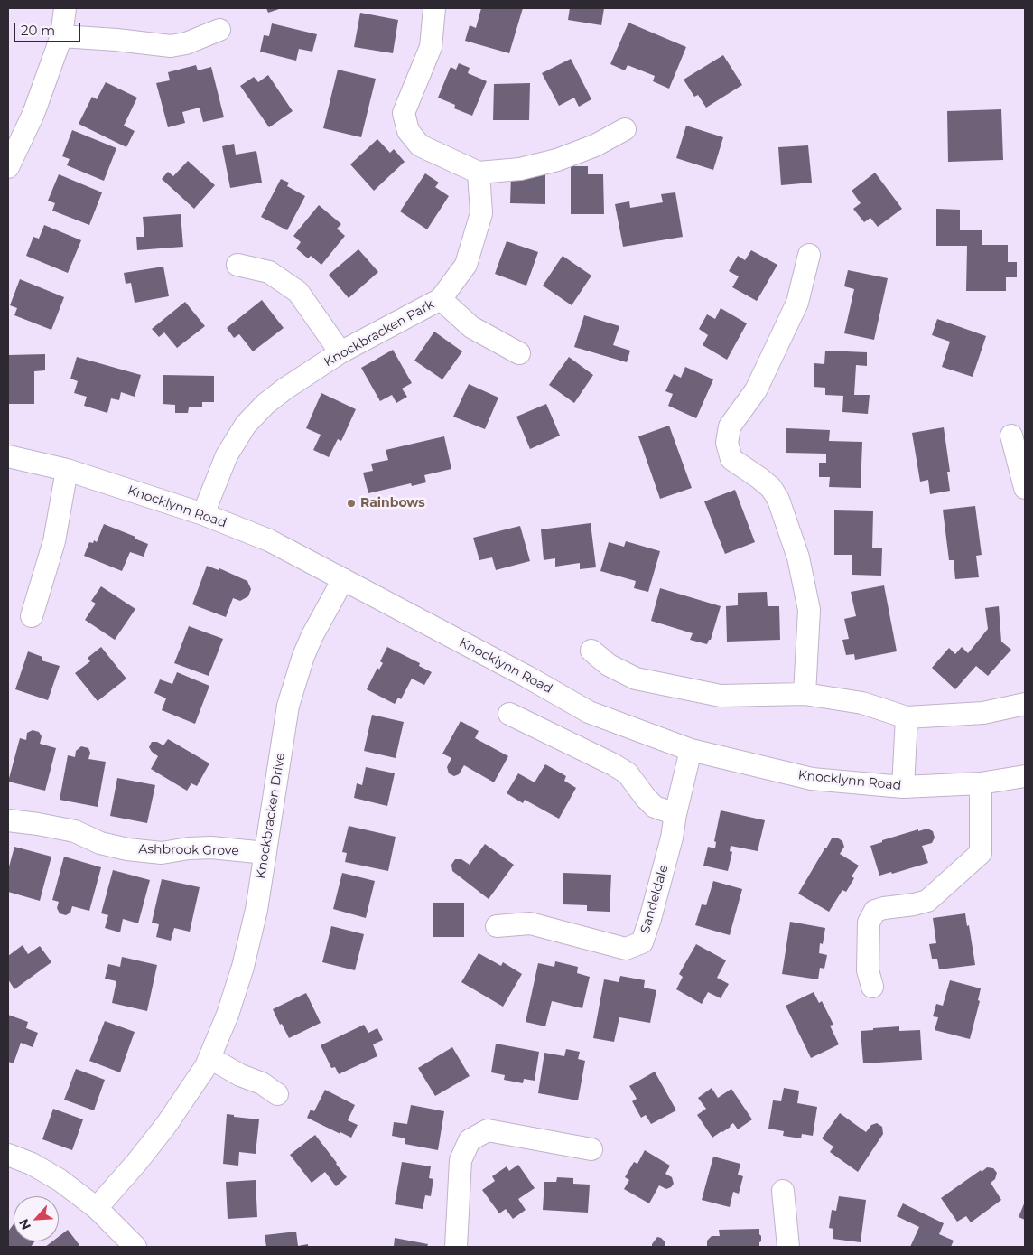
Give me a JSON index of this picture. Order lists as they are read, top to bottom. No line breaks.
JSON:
{"streets":{"street":["Knockbracken Park","Knocklynn Road","Knockbracken Drive","Ashbrook Grove","Sandeldale"]},"crossings":[["Knockbracken Park","Knocklynn Road"],["Knocklynn Road","Knockbracken Drive"],["Knocklynn Road","Sandeldale"],["Knockbracken Drive","Ashbrook Grove"]],"places":["Rainbows"],"scale_bar":"20 m","north":"bottom left"}
